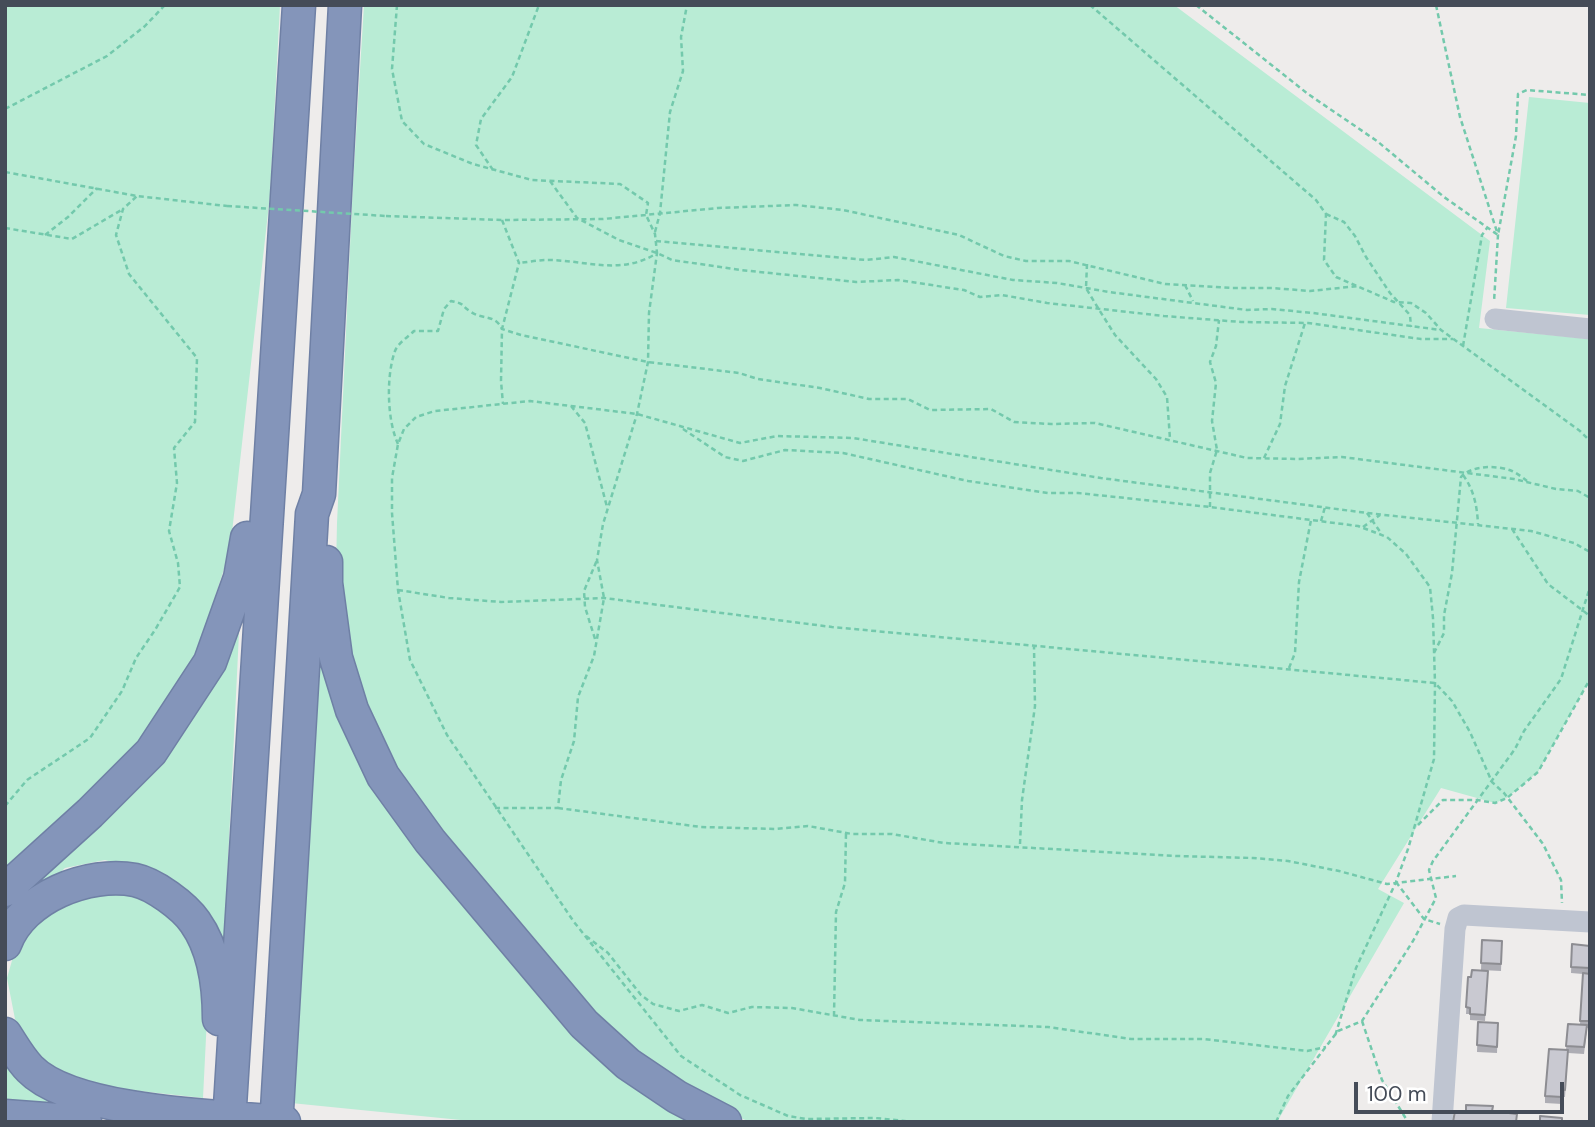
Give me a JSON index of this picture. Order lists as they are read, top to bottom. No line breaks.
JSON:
{"scale_bar":"100 m"}
